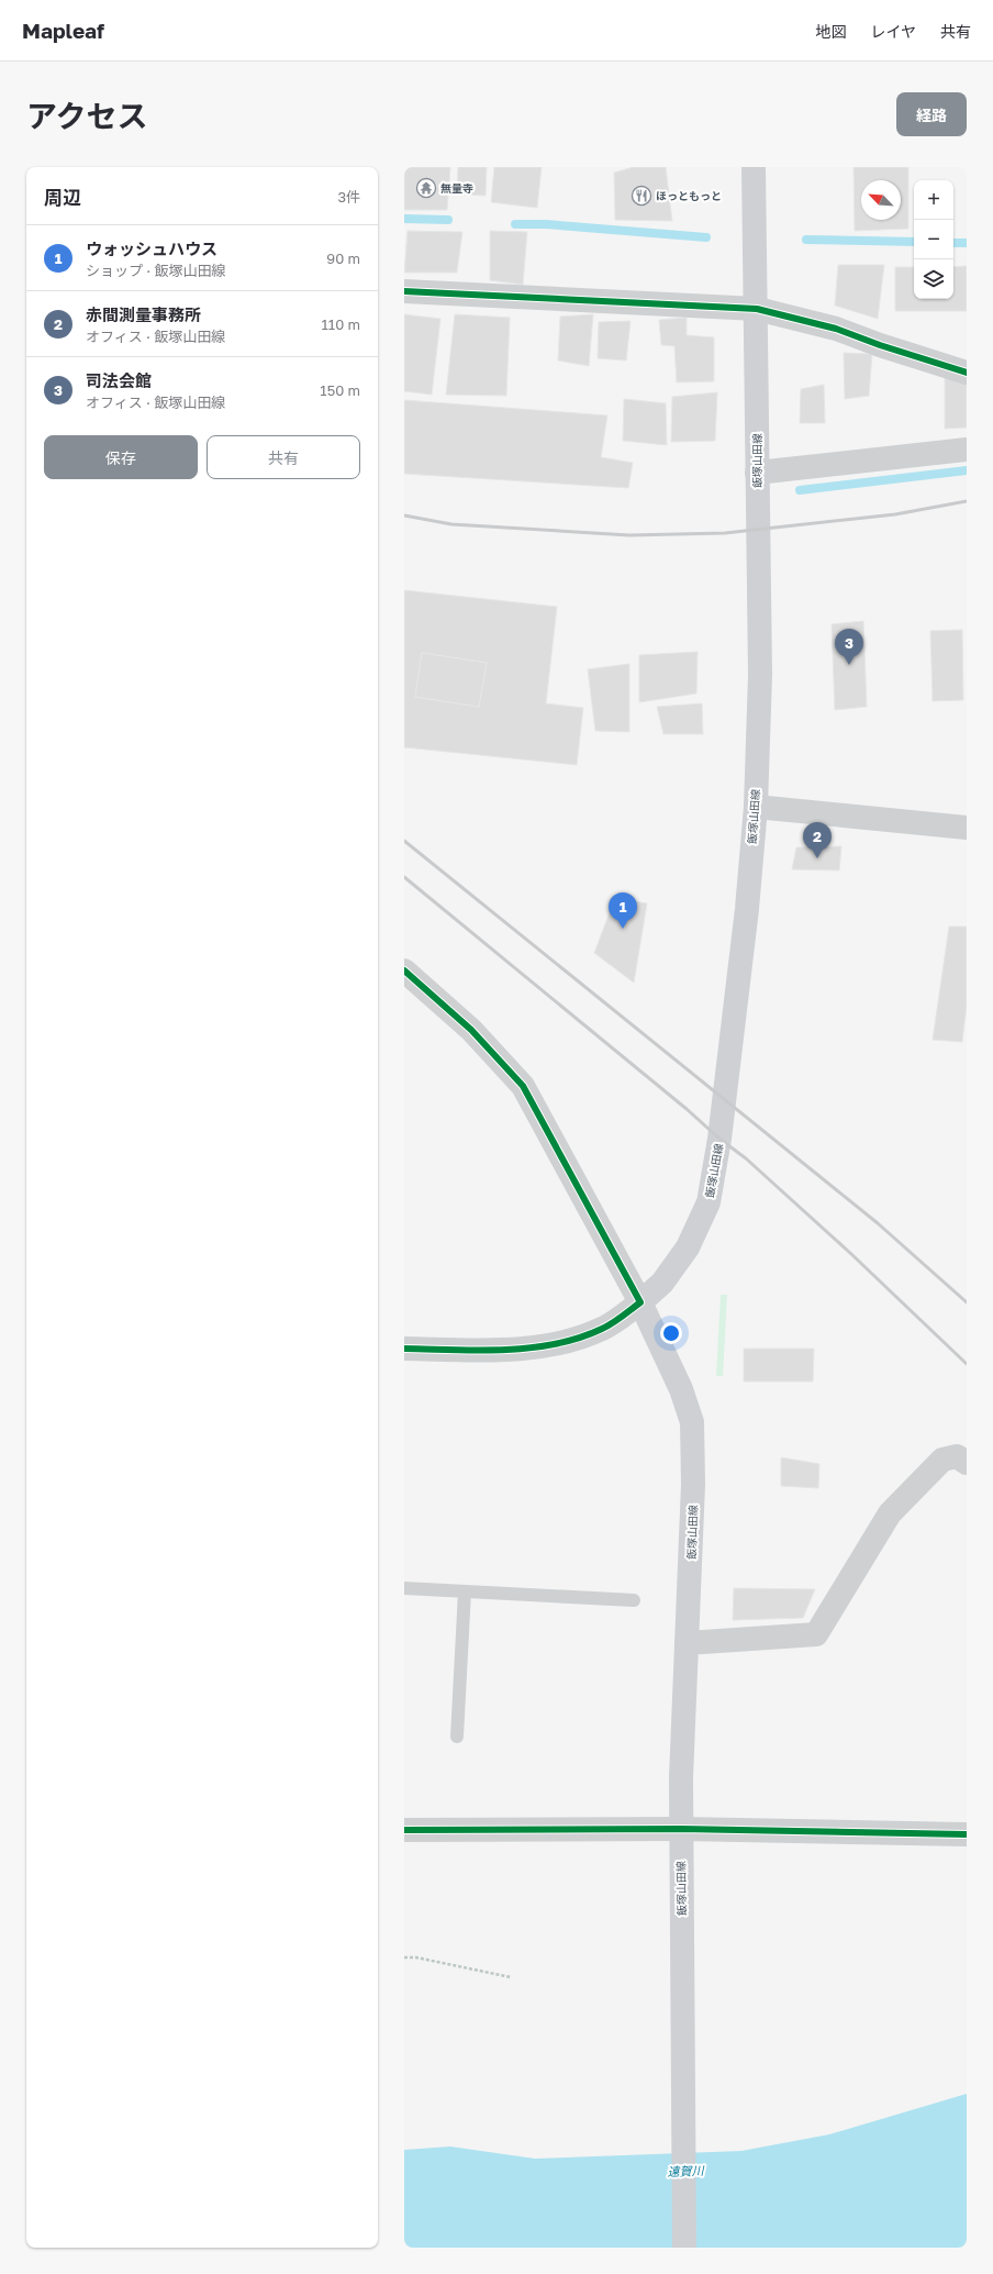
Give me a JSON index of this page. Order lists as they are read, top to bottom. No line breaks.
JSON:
{"streets":{"main road":["飯塚山田線"]},"water":["遠賀川"],"places":{"temple":["無量寺"],"restaurant":["ほっともっと"]},"north":"top left","page":{"header":"Mapleaf","nav":["地図","レイヤ","共有"],"title":"アクセス","buttons":["経路",["保存","共有"]],"heading":["周辺","3件"],"map_buttons":["+","−"],"list":[{"mark":"1","name":"ウォッシュハウス","note":"ショップ · 飯塚山田線","value":"90 m"},{"mark":"2","name":"赤間測量事務所","note":"オフィス · 飯塚山田線","value":"110 m"},{"mark":"3","name":"司法会館","note":"オフィス · 飯塚山田線","value":"150 m"}],"pins":["3","2","1"]}}
